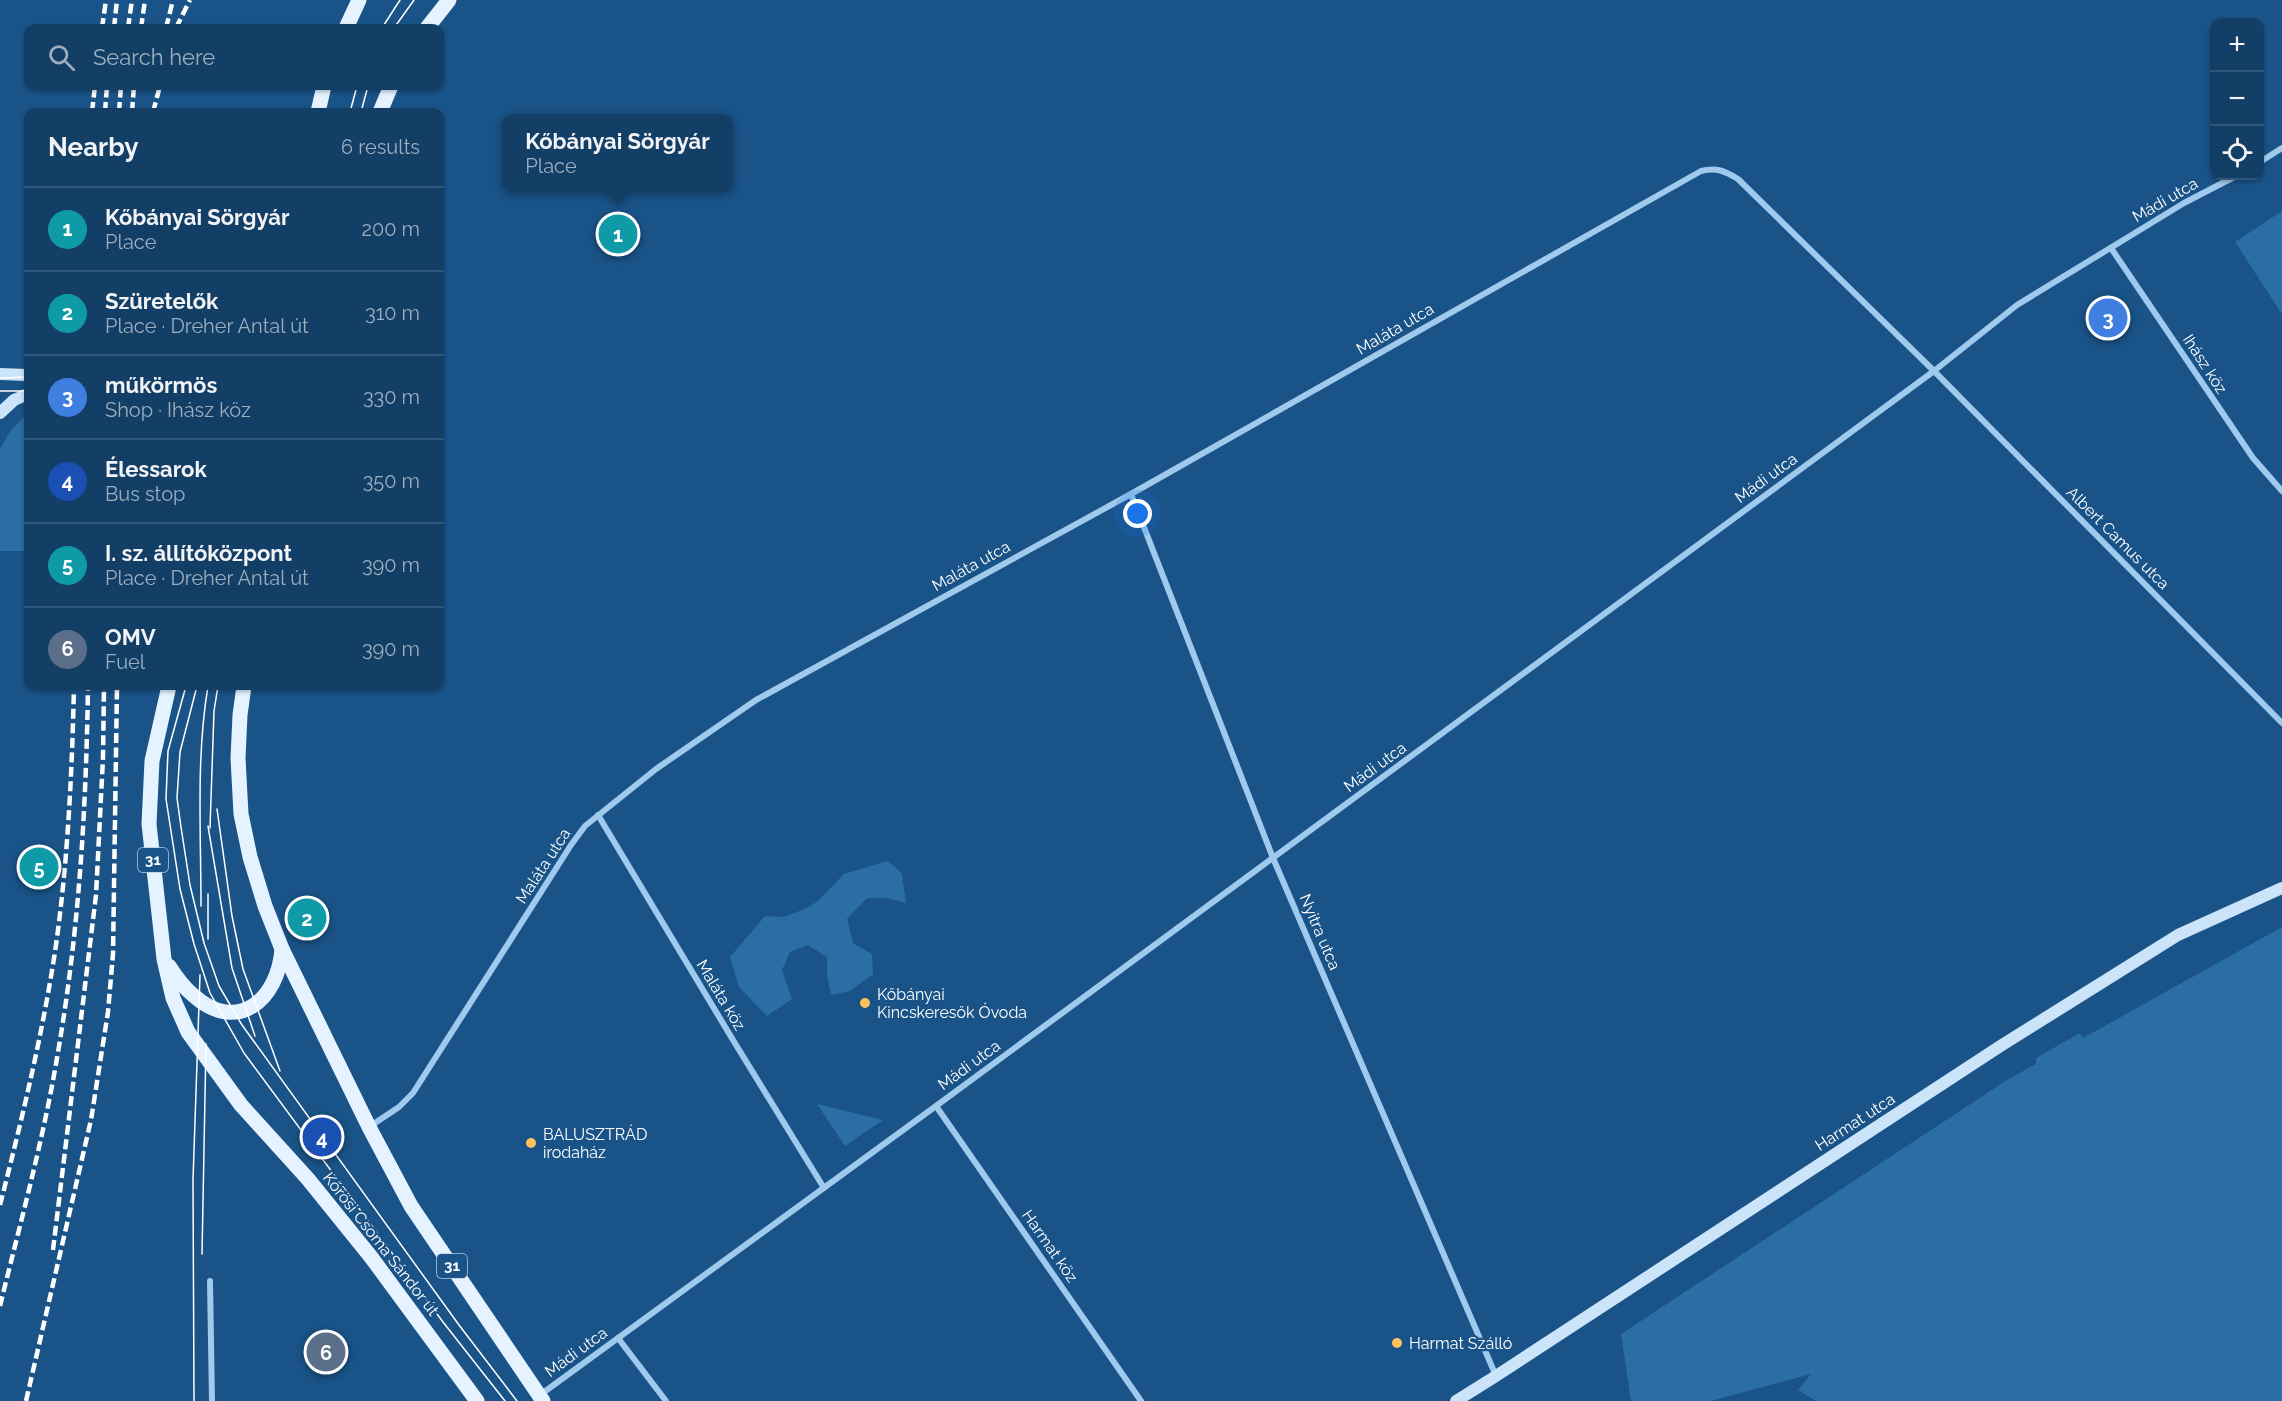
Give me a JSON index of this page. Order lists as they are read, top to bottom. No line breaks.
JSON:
{"streets":{"main road":["31","Kőrösi Csoma Sándor út"],"street":["Mádi utca","Maláta utca","Ihász köz","Albert Camus utca","Nyitra utca","Maláta köz","Harmat utca","Harmat köz"]},"crossings":[["Mádi utca","Ihász köz"],["Mádi utca","Albert Camus utca"],["Mádi utca","31"],["Mádi utca","Nyitra utca"],["Mádi utca","Maláta köz"],["Mádi utca","Harmat köz"],["Maláta utca","Albert Camus utca"],["Maláta utca","31"],["Maláta utca","Nyitra utca"],["Maláta utca","Maláta köz"],["31","Kőrösi Csoma Sándor út"],["Nyitra utca","Harmat utca"]],"places":["Kőbányai Kincskeresők Óvoda","BALUSZTRÁD irodaház","Harmat Szálló"],"page":{"map_buttons":["+","−"],"search":"Search here","heading":["Nearby","6 results"],"popup":["Kőbányai Sörgyár","Place"],"list":[{"mark":"1","name":"Kőbányai Sörgyár","note":"Place","value":"200 m"},{"mark":"2","name":"Szüretelők","note":"Place · Dreher Antal út","value":"310 m"},{"mark":"3","name":"műkörmös","note":"Shop · Ihász köz","value":"330 m"},{"mark":"4","name":"Élessarok","note":"Bus stop","value":"350 m"},{"mark":"5","name":"I. sz. állítóközpont","note":"Place · Dreher Antal út","value":"390 m"},{"mark":"6","name":"OMV","note":"Fuel","value":"390 m"}],"pins":["1","3","5","2","4","6"]}}
